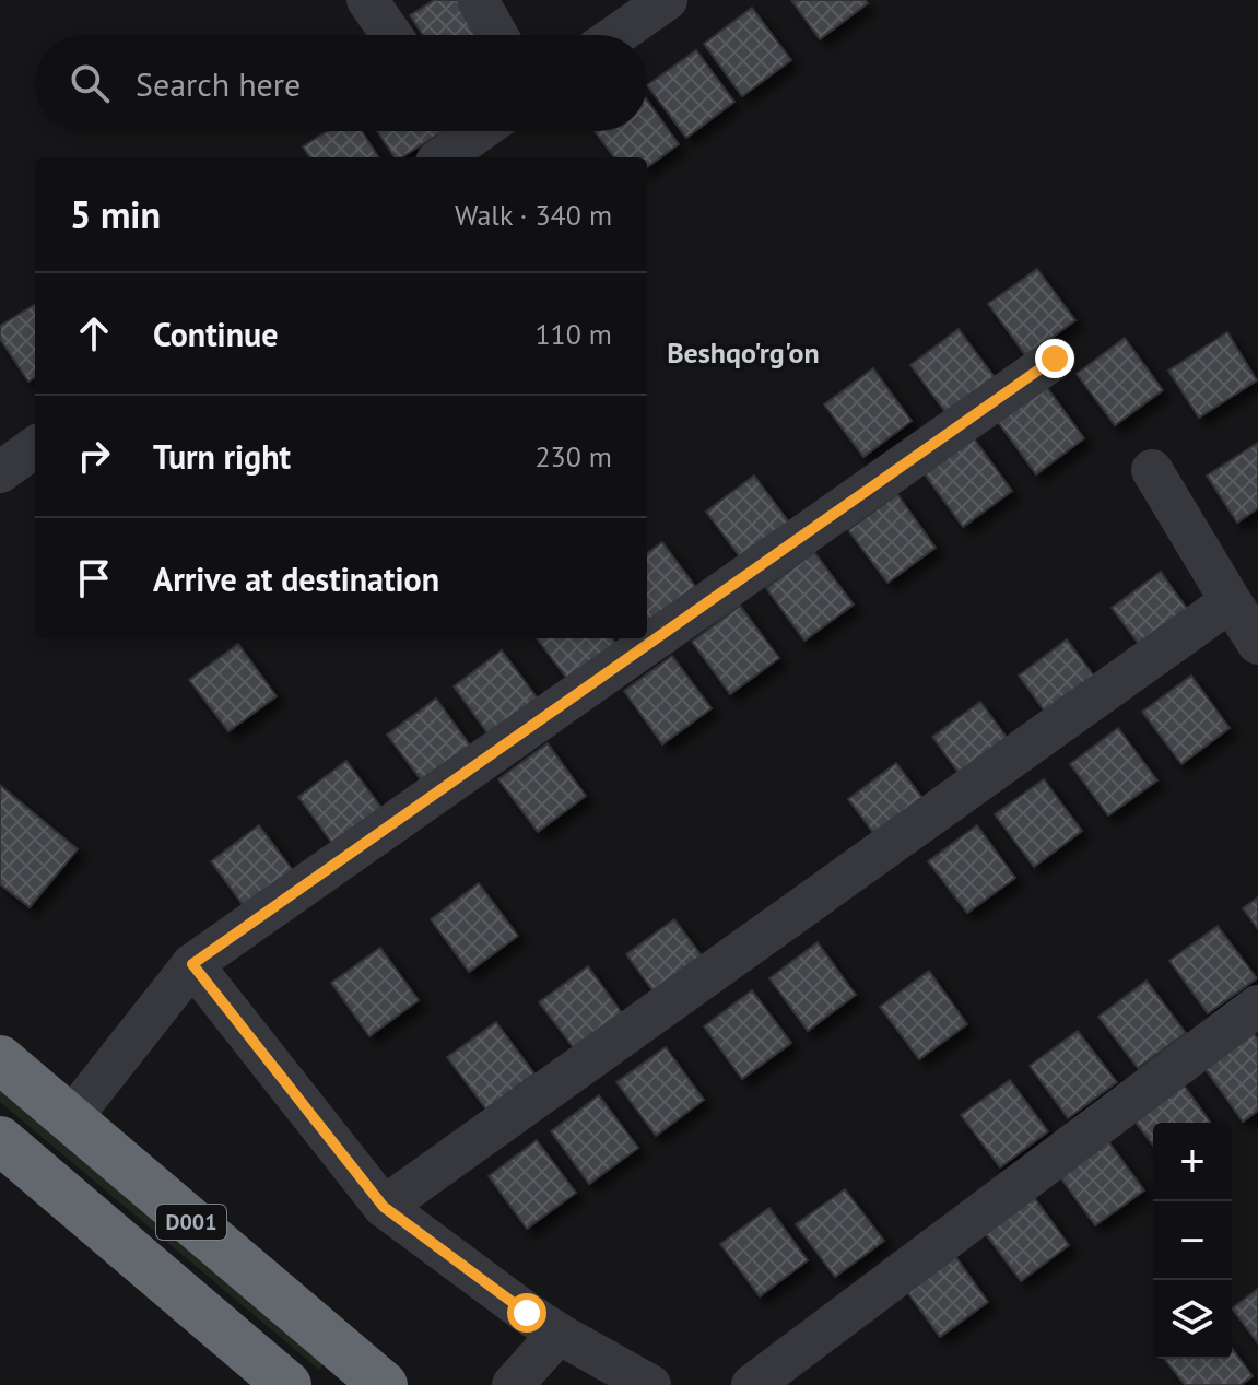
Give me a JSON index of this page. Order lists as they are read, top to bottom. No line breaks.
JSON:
{"streets":{"highway":["D001"]},"districts":["Beshqo'rg'on"],"page":{"search":"Search here","heading":["5 min","Walk · 340 m"],"list":[["Continue","110 m"],["Turn right","230 m"],"Arrive at destination"],"map_buttons":["+","−"]}}
